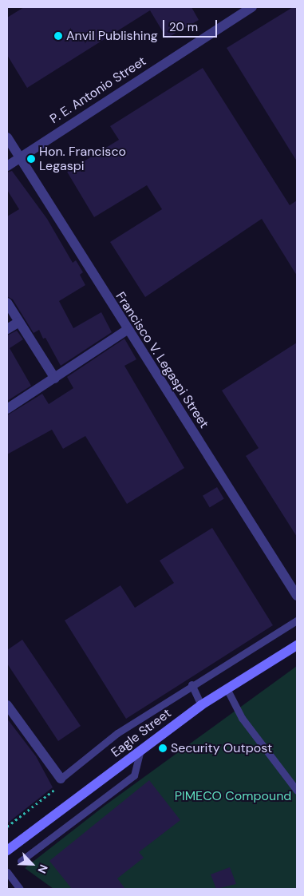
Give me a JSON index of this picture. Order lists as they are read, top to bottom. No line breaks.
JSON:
{"streets":{"main road":["Eagle Street"],"street":["P. E. Antonio Street","Francisco V. Legaspi Street"]},"crossings":[["P. E. Antonio Street","Francisco V. Legaspi Street"]],"parks":["PIMECO Compound"],"places":["Anvil Publishing","Hon. Francisco Legaspi","Security Outpost"],"scale_bar":"20 m","north":"bottom right"}
